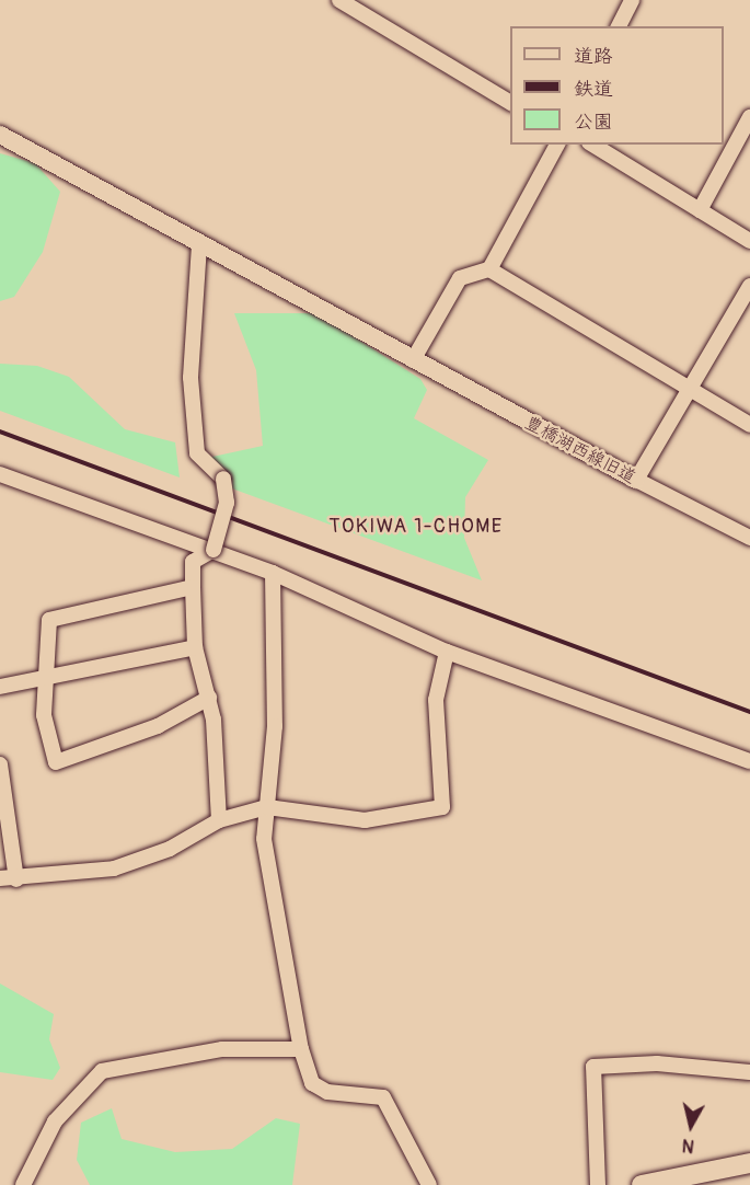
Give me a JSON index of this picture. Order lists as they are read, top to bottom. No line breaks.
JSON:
{"streets":{"street":["豊橋湖西線旧道"]},"districts":["TOKIWA 1-CHOME"],"legend":["道路","鉄道","公園"],"north":"bottom"}
